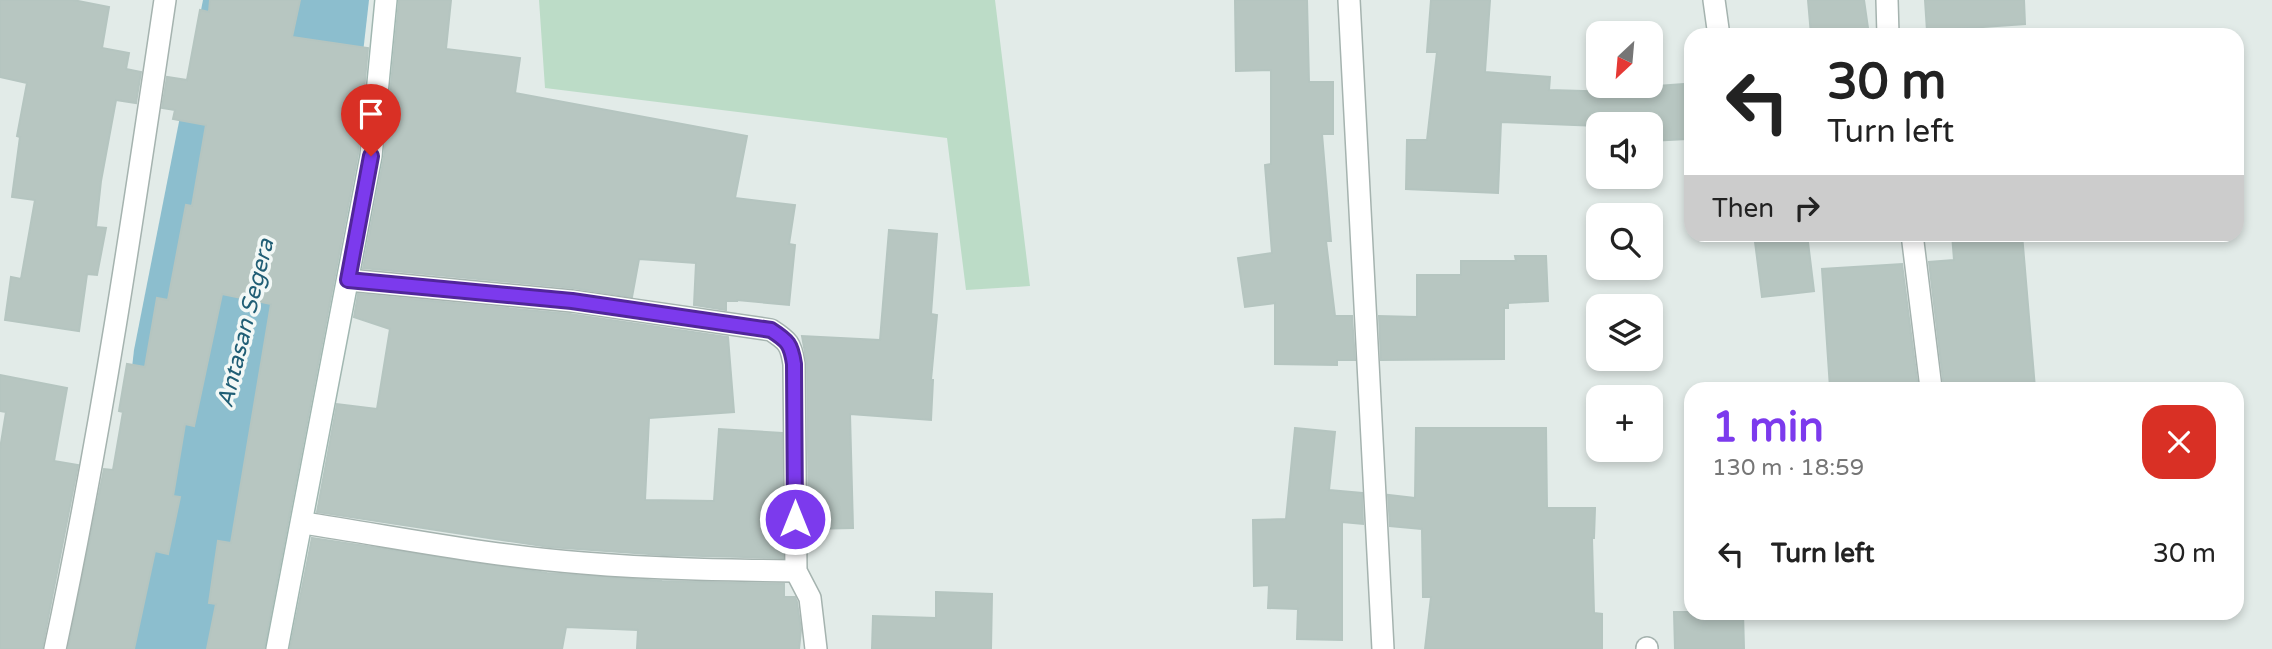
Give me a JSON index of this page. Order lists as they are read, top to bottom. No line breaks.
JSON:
{"water":["Antasan Segera"],"north":"bottom left","page":{"map_buttons":"+","turn":["30 m","Turn left"],"then":"Then","heading":["1 min","130 m · 18:59"],"list":[{"name":"Turn left","value":"30 m"}]}}
